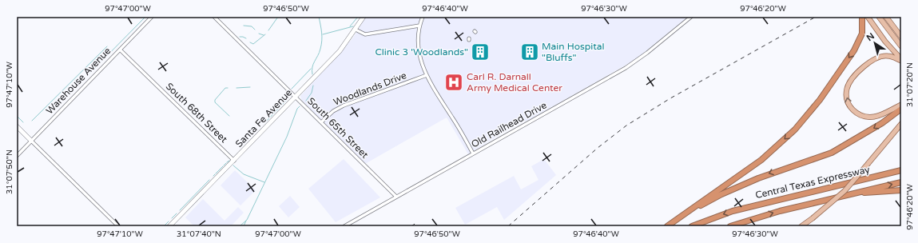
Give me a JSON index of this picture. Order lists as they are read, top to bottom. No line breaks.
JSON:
{"streets":{"highway":["Central Texas Expressway"],"street":["Warehouse Avenue","Woodlands Drive","South 68th Street","Santa Fe Avenue","Old Railhead Drive","South 65th Street"]},"crossings":[["Warehouse Avenue","South 68th Street"],["Woodlands Drive","South 65th Street"],["South 68th Street","Santa Fe Avenue"],["Santa Fe Avenue","South 65th Street"],["Old Railhead Drive","South 65th Street"]],"places":{"building":["Clinic 3 'Woodlands\"","Main Hospital \"Bluffs\""],"hospital":["Carl R. Darnall Army Medical Center"]},"north":"top left","coordinates":["97°47'00\"W","97°46'50\"W","97°46'40\"W","97°46'30\"W","97°46'20\"W","31°07'20\"N","97°47'10\"W","31°07'50\"N","31°07'40\"N"]}
